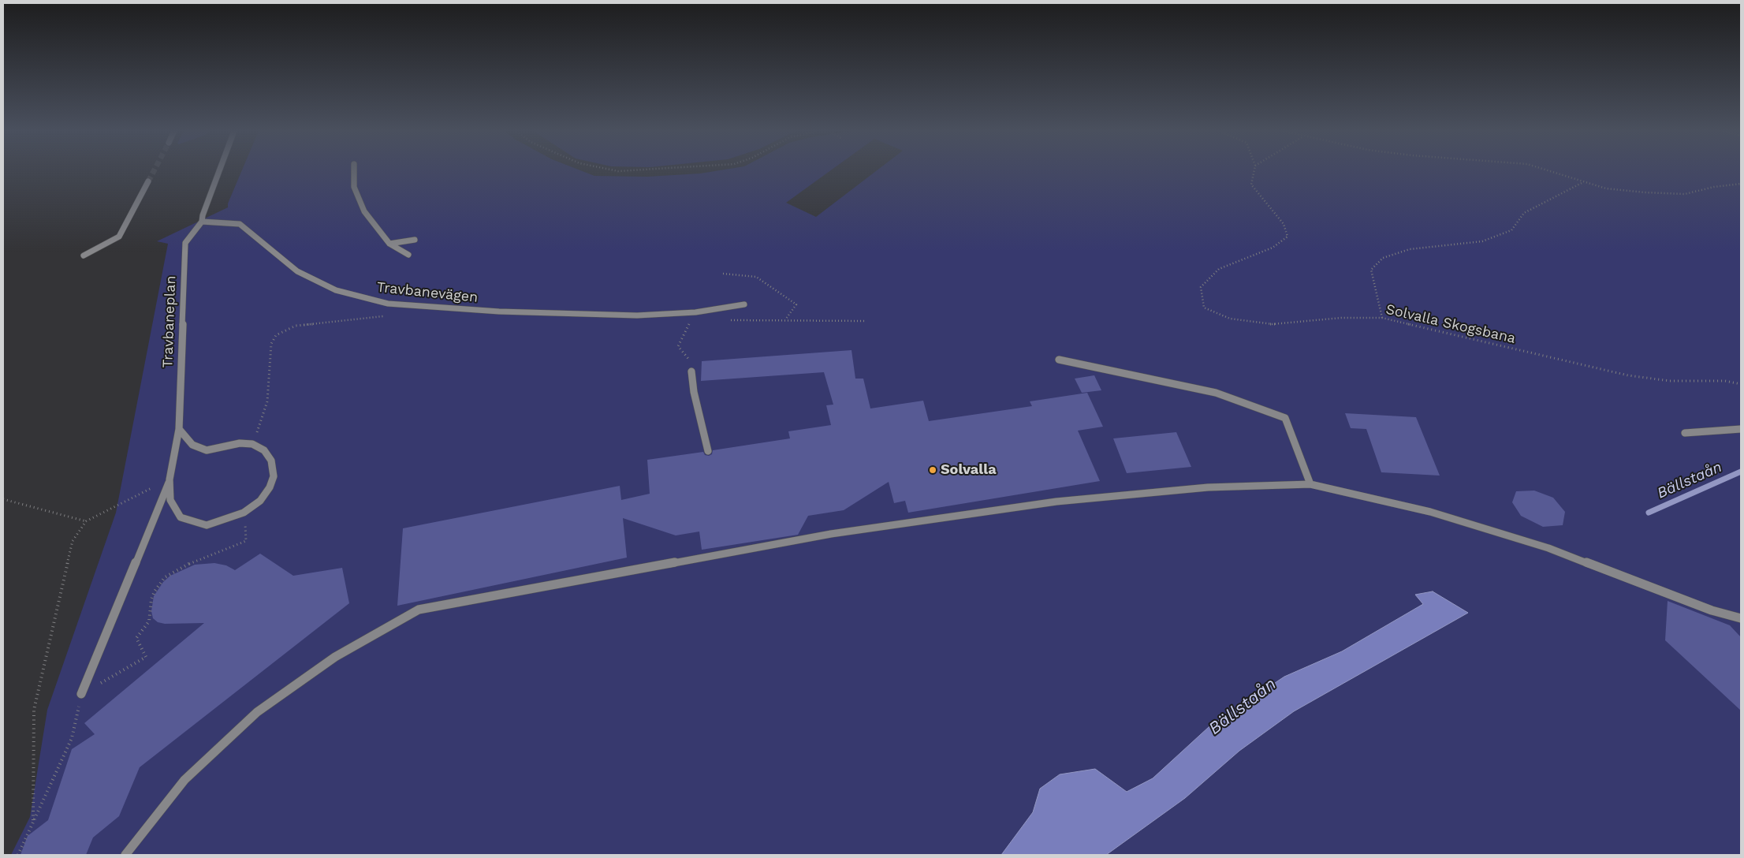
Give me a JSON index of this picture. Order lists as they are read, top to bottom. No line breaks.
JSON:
{"streets":{"street":["Travbanevägen","Travbaneplan"],"path":["Solvalla Skogsbana"]},"crossings":[["Travbanevägen","Travbaneplan"]],"water":["Bällstaån"],"places":["Solvalla"]}
